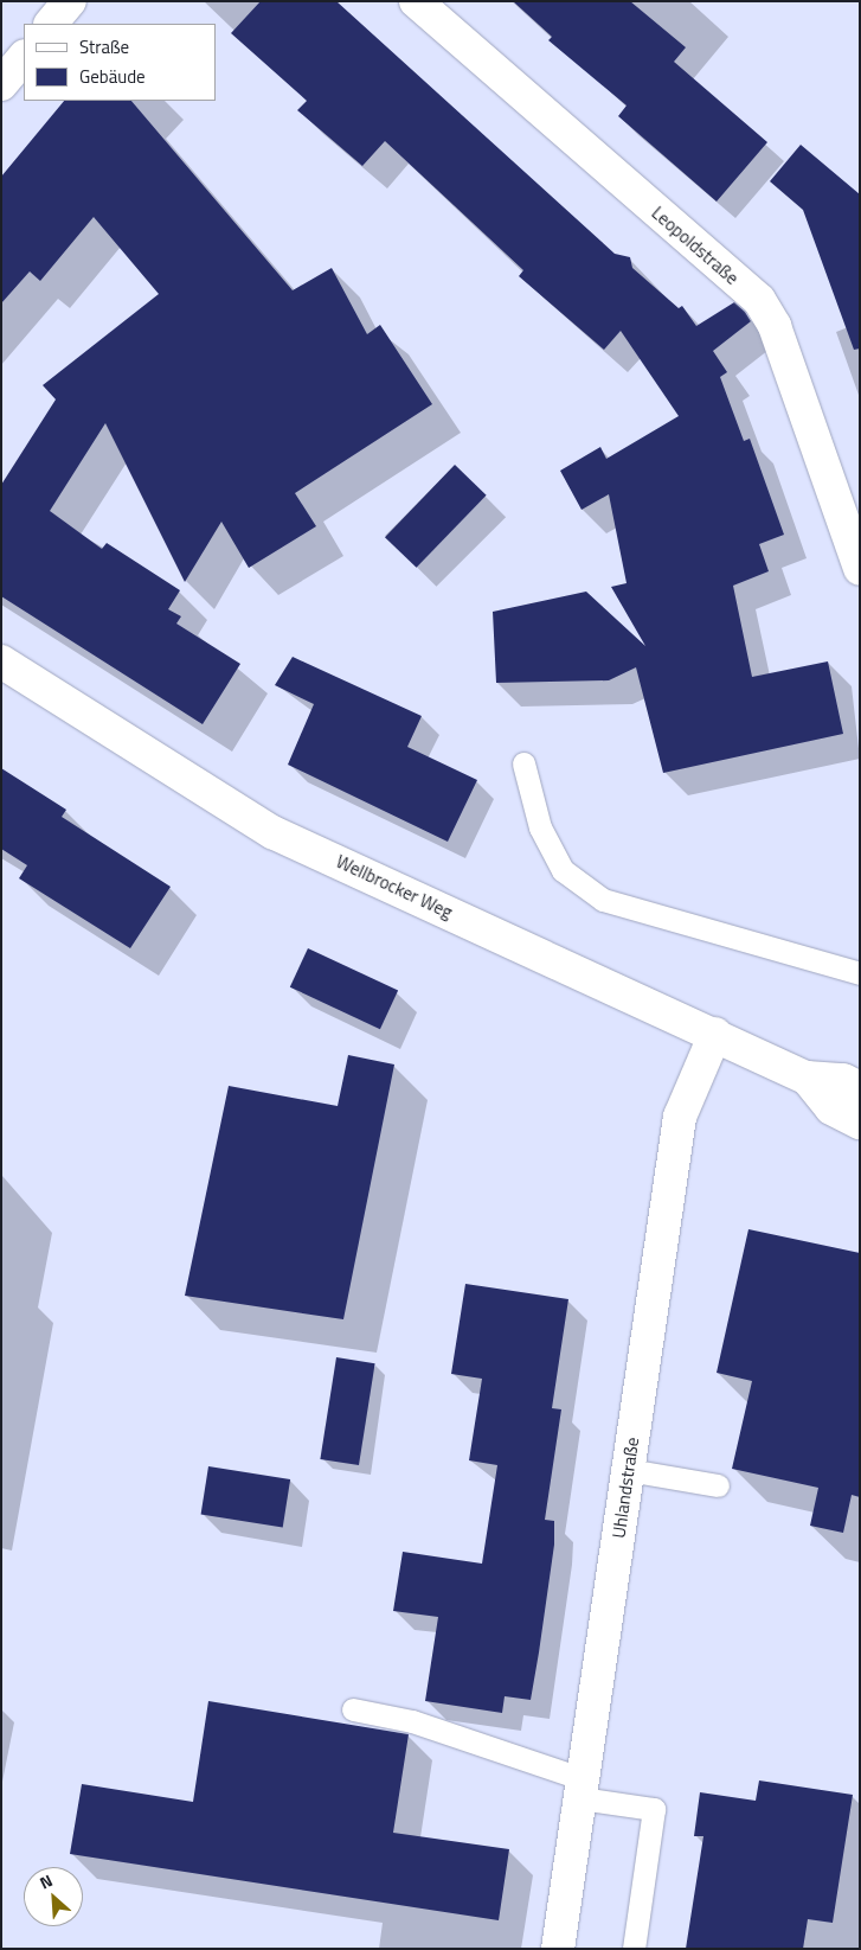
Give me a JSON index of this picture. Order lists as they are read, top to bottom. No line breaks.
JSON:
{"streets":{"street":["Leopoldstraße","Wellbrocker Weg","Uhlandstraße"]},"crossings":[["Wellbrocker Weg","Uhlandstraße"]],"legend":["Straße","Gebäude"],"north":"top left"}
